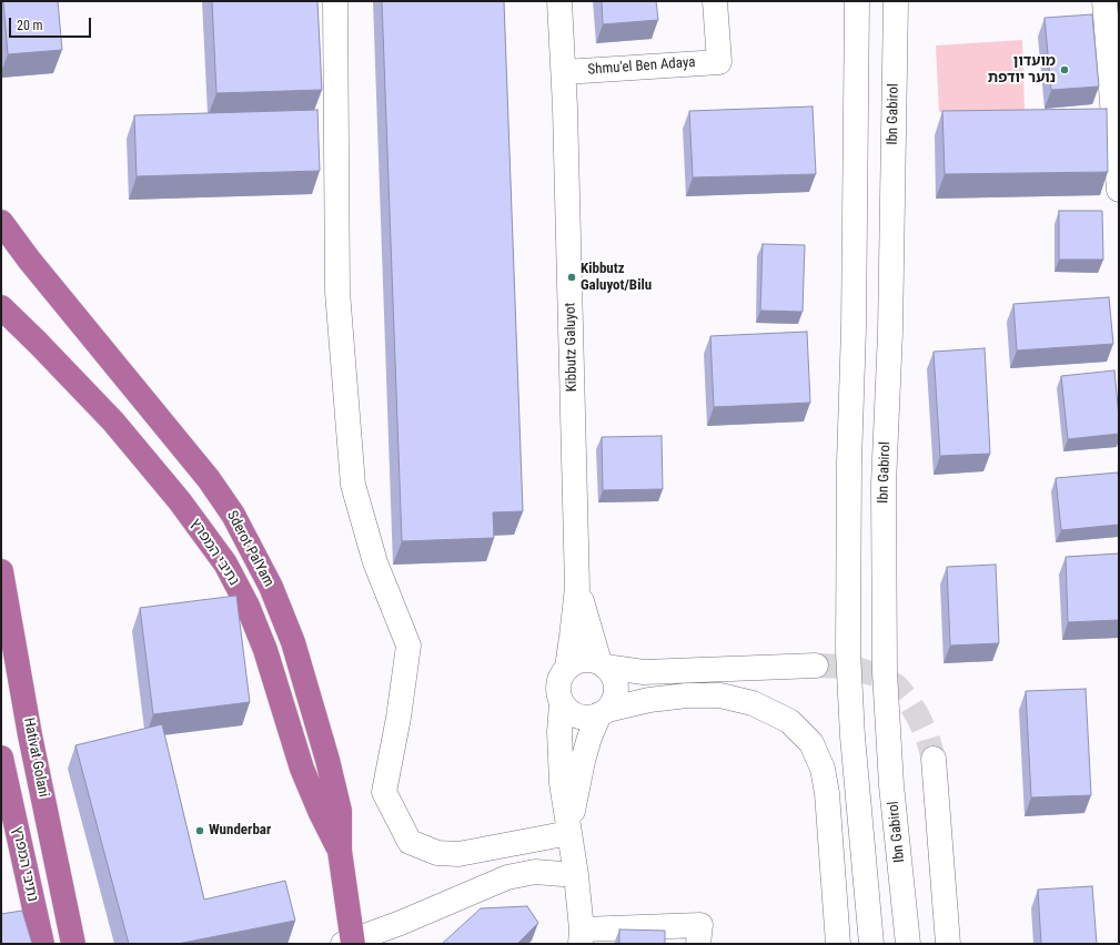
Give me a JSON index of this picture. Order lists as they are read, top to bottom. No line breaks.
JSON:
{"streets":{"highway":["Sderot PalYam","נתיבי המפרץ","Hativat Golani"],"street":["Shmu'el Ben Adaya","Ibn Gabirol","Kibbutz Galuyot"]},"crossings":[["Shmu'el Ben Adaya","Kibbutz Galuyot"],["Sderot PalYam","נתיבי המפרץ"]],"places":["מועדון נוער יודפת","Kibbutz Galuyot/Bilu","Wunderbar"],"scale_bar":"20 m"}
